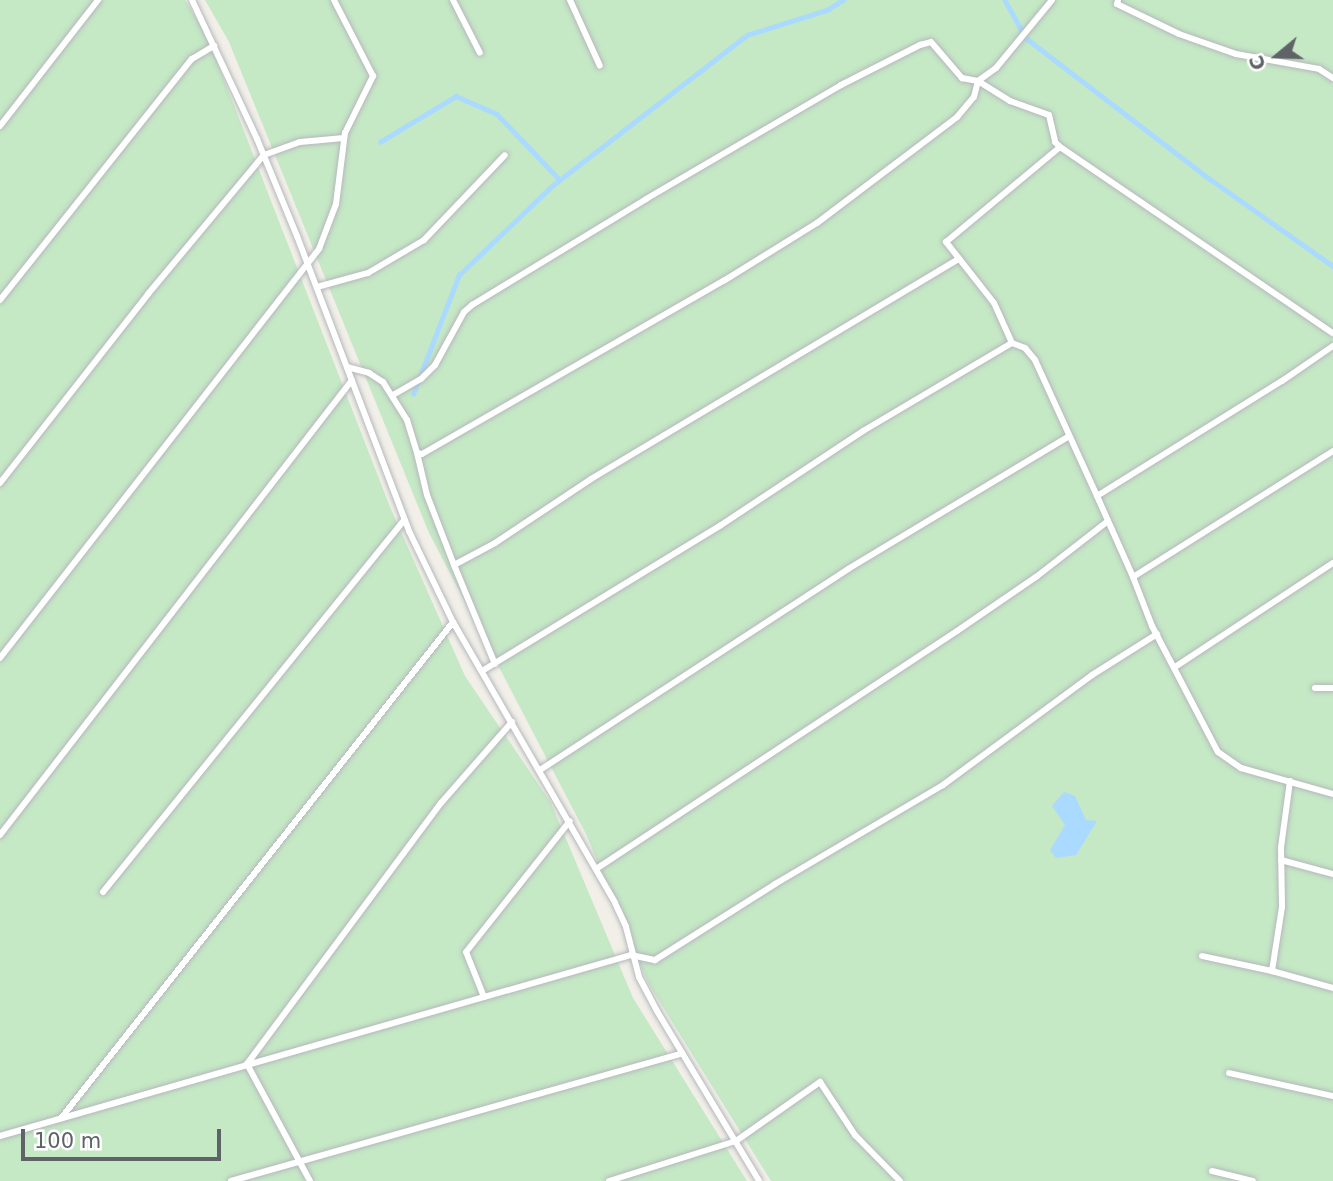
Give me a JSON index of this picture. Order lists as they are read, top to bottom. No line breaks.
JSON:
{"scale_bar":"100 m","north":"left"}
